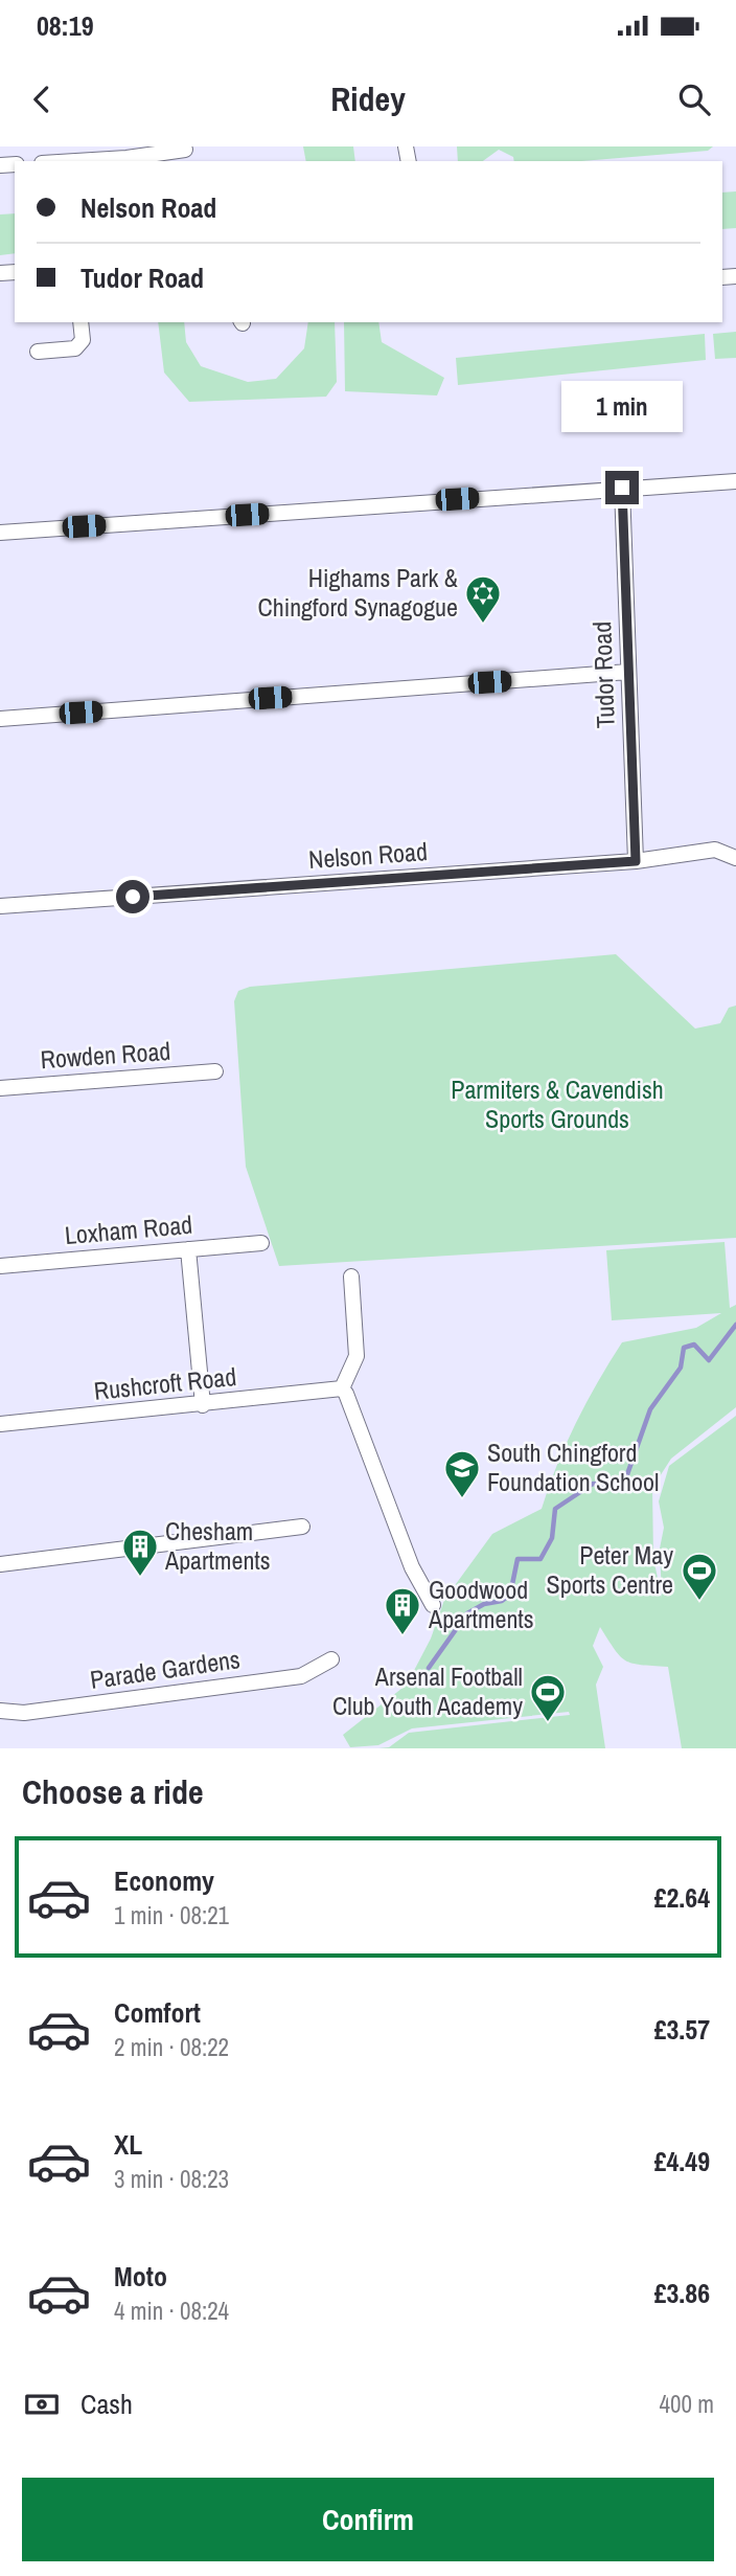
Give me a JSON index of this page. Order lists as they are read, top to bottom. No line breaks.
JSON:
{"streets":{"street":["Tudor Road","Nelson Road","Rowden Road","Loxham Road","Rushcroft Road","Parade Gardens"]},"crossings":[["Tudor Road","Nelson Road"]],"parks":["Parmiters & Cavendish Sports Grounds"],"places":{"synagogue":["Highams Park & Chingford Synagogue"],"school or university":["South Chingford Foundation School"],"building":["Chesham Apartments","Goodwood Apartments"],"sports":["Peter May Sports Centre","Arsenal Football Club Youth Academy"]},"page":{"status":"08:19","header":"Ridey","banner":["Nelson Road","Tudor Road"],"bubble":"1 min","heading":"Choose a ride","list":[{"name":"Economy","note":"1 min · 08:21","value":"£2.64"},{"name":"Comfort","note":"2 min · 08:22","value":"£3.57"},{"name":"XL","note":"3 min · 08:23","value":"£4.49"},{"name":"Moto","note":"4 min · 08:24","value":"£3.86"}],"pay":["Cash","400 m"],"buttons":"Confirm"}}
